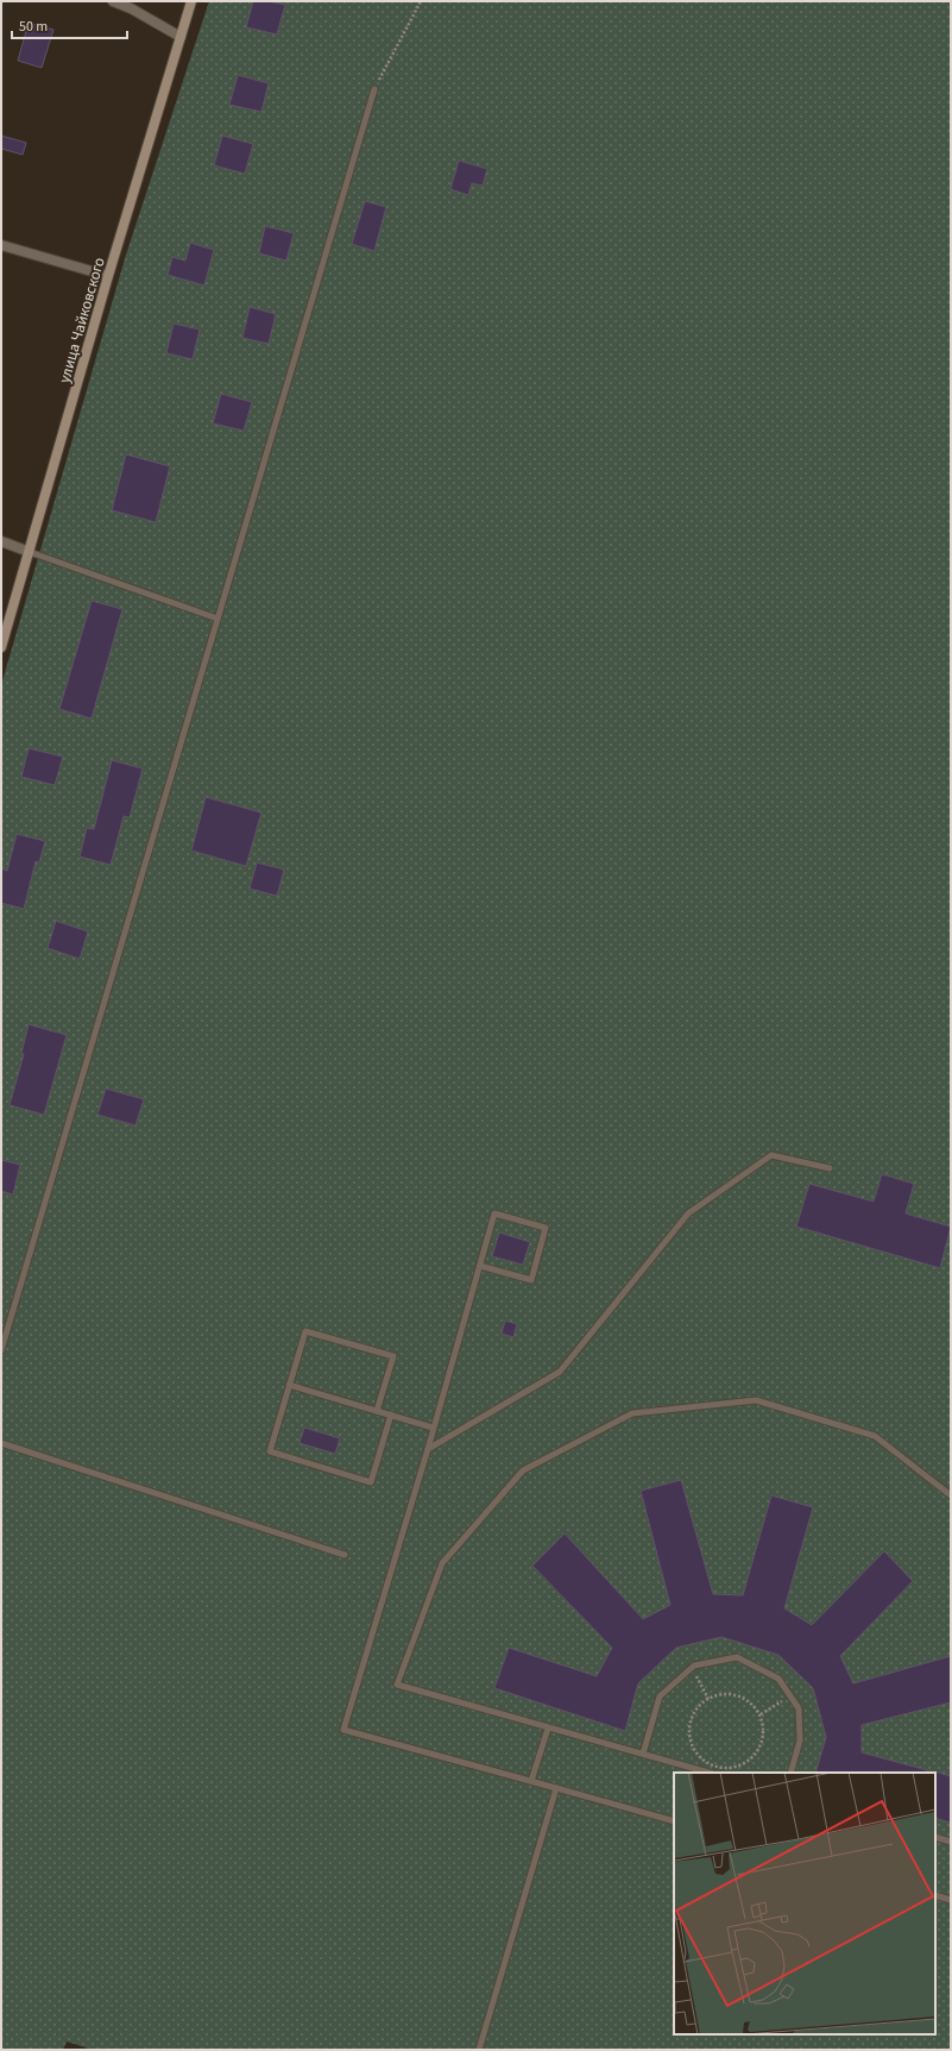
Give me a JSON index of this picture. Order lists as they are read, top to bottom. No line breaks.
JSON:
{"streets":{"street":["улица Чайковского"]},"scale_bar":"50 m"}
